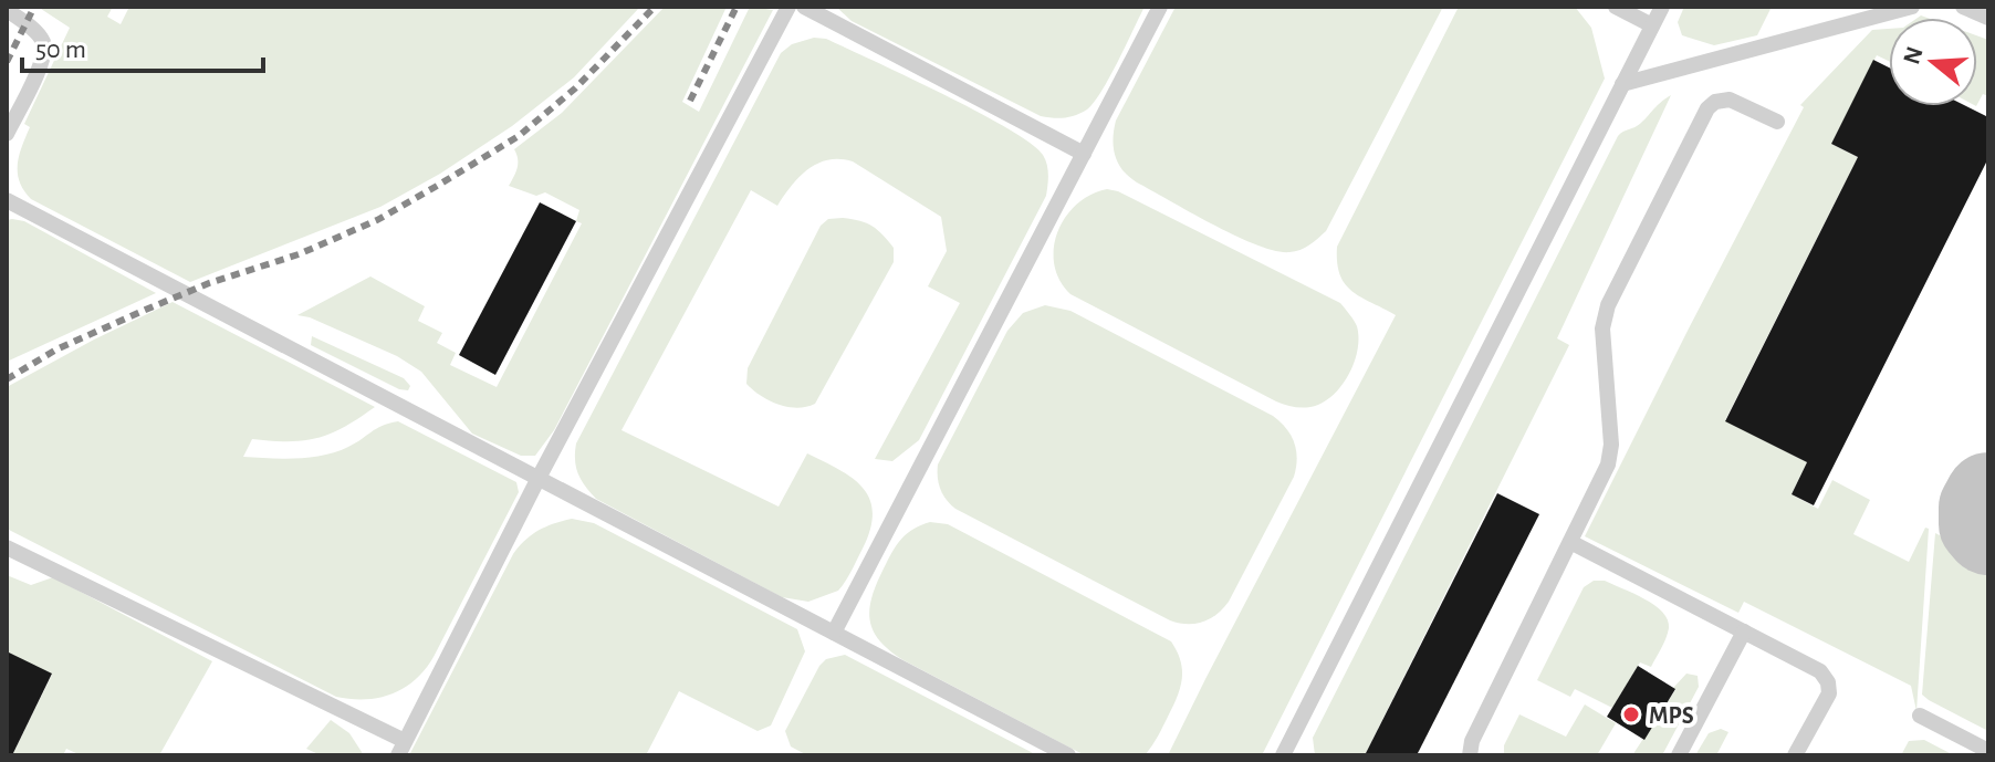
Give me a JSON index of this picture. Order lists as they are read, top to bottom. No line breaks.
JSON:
{"places":["MPS"],"scale_bar":"50 m","north":"left"}
